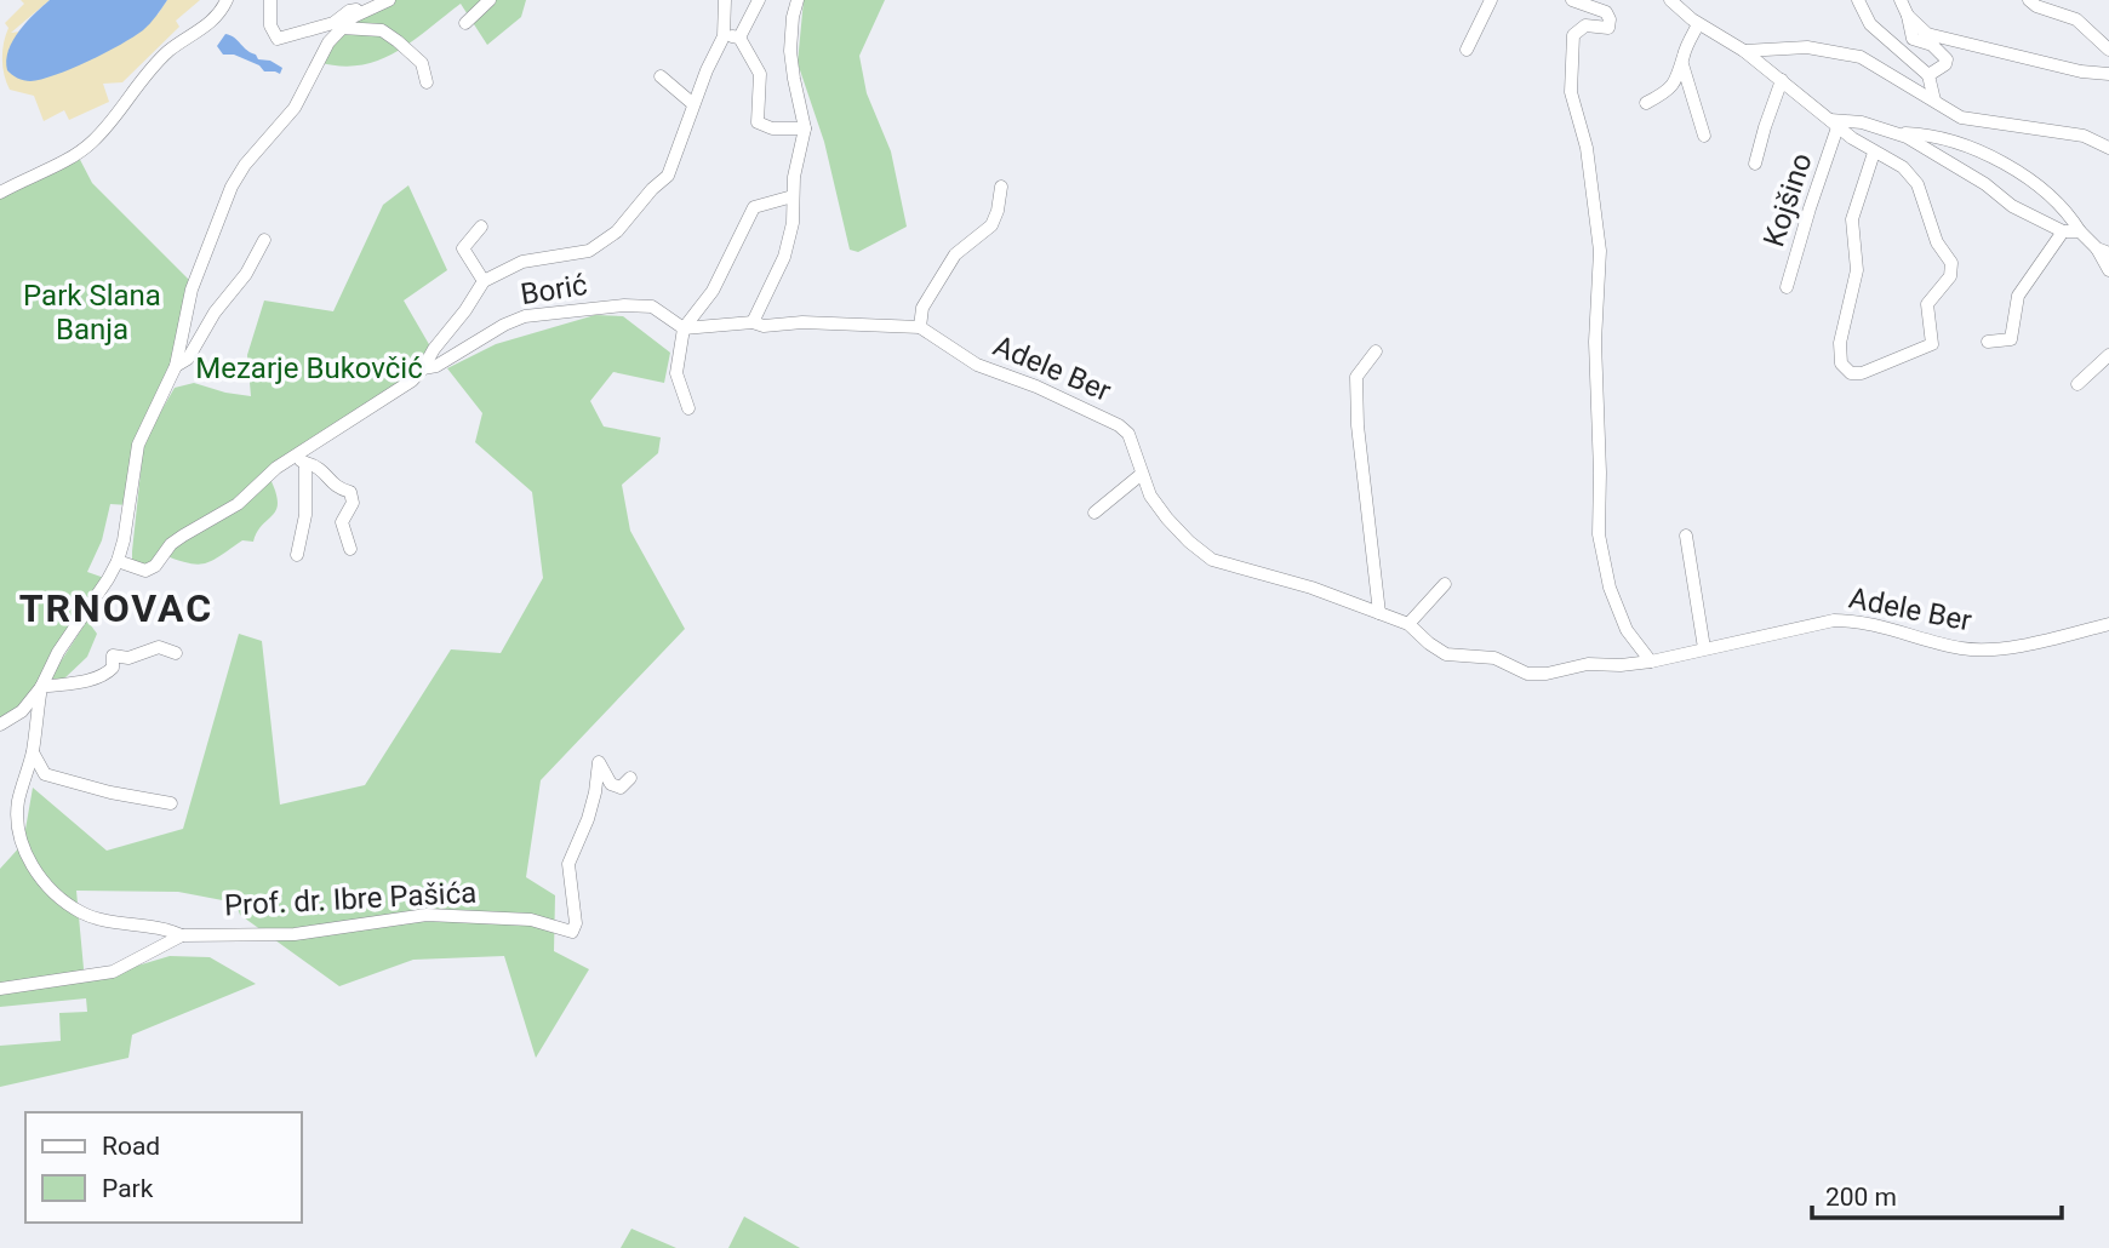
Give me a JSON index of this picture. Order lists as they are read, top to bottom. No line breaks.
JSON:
{"streets":{"street":["Kojšino","Borić","Adele Ber","Prof. dr. Ibre Pašića"]},"districts":["TRNOVAC"],"parks":["Park Slana Banja","Mezarje Bukovčić"],"legend":["Road","Park"],"scale_bar":"200 m"}
